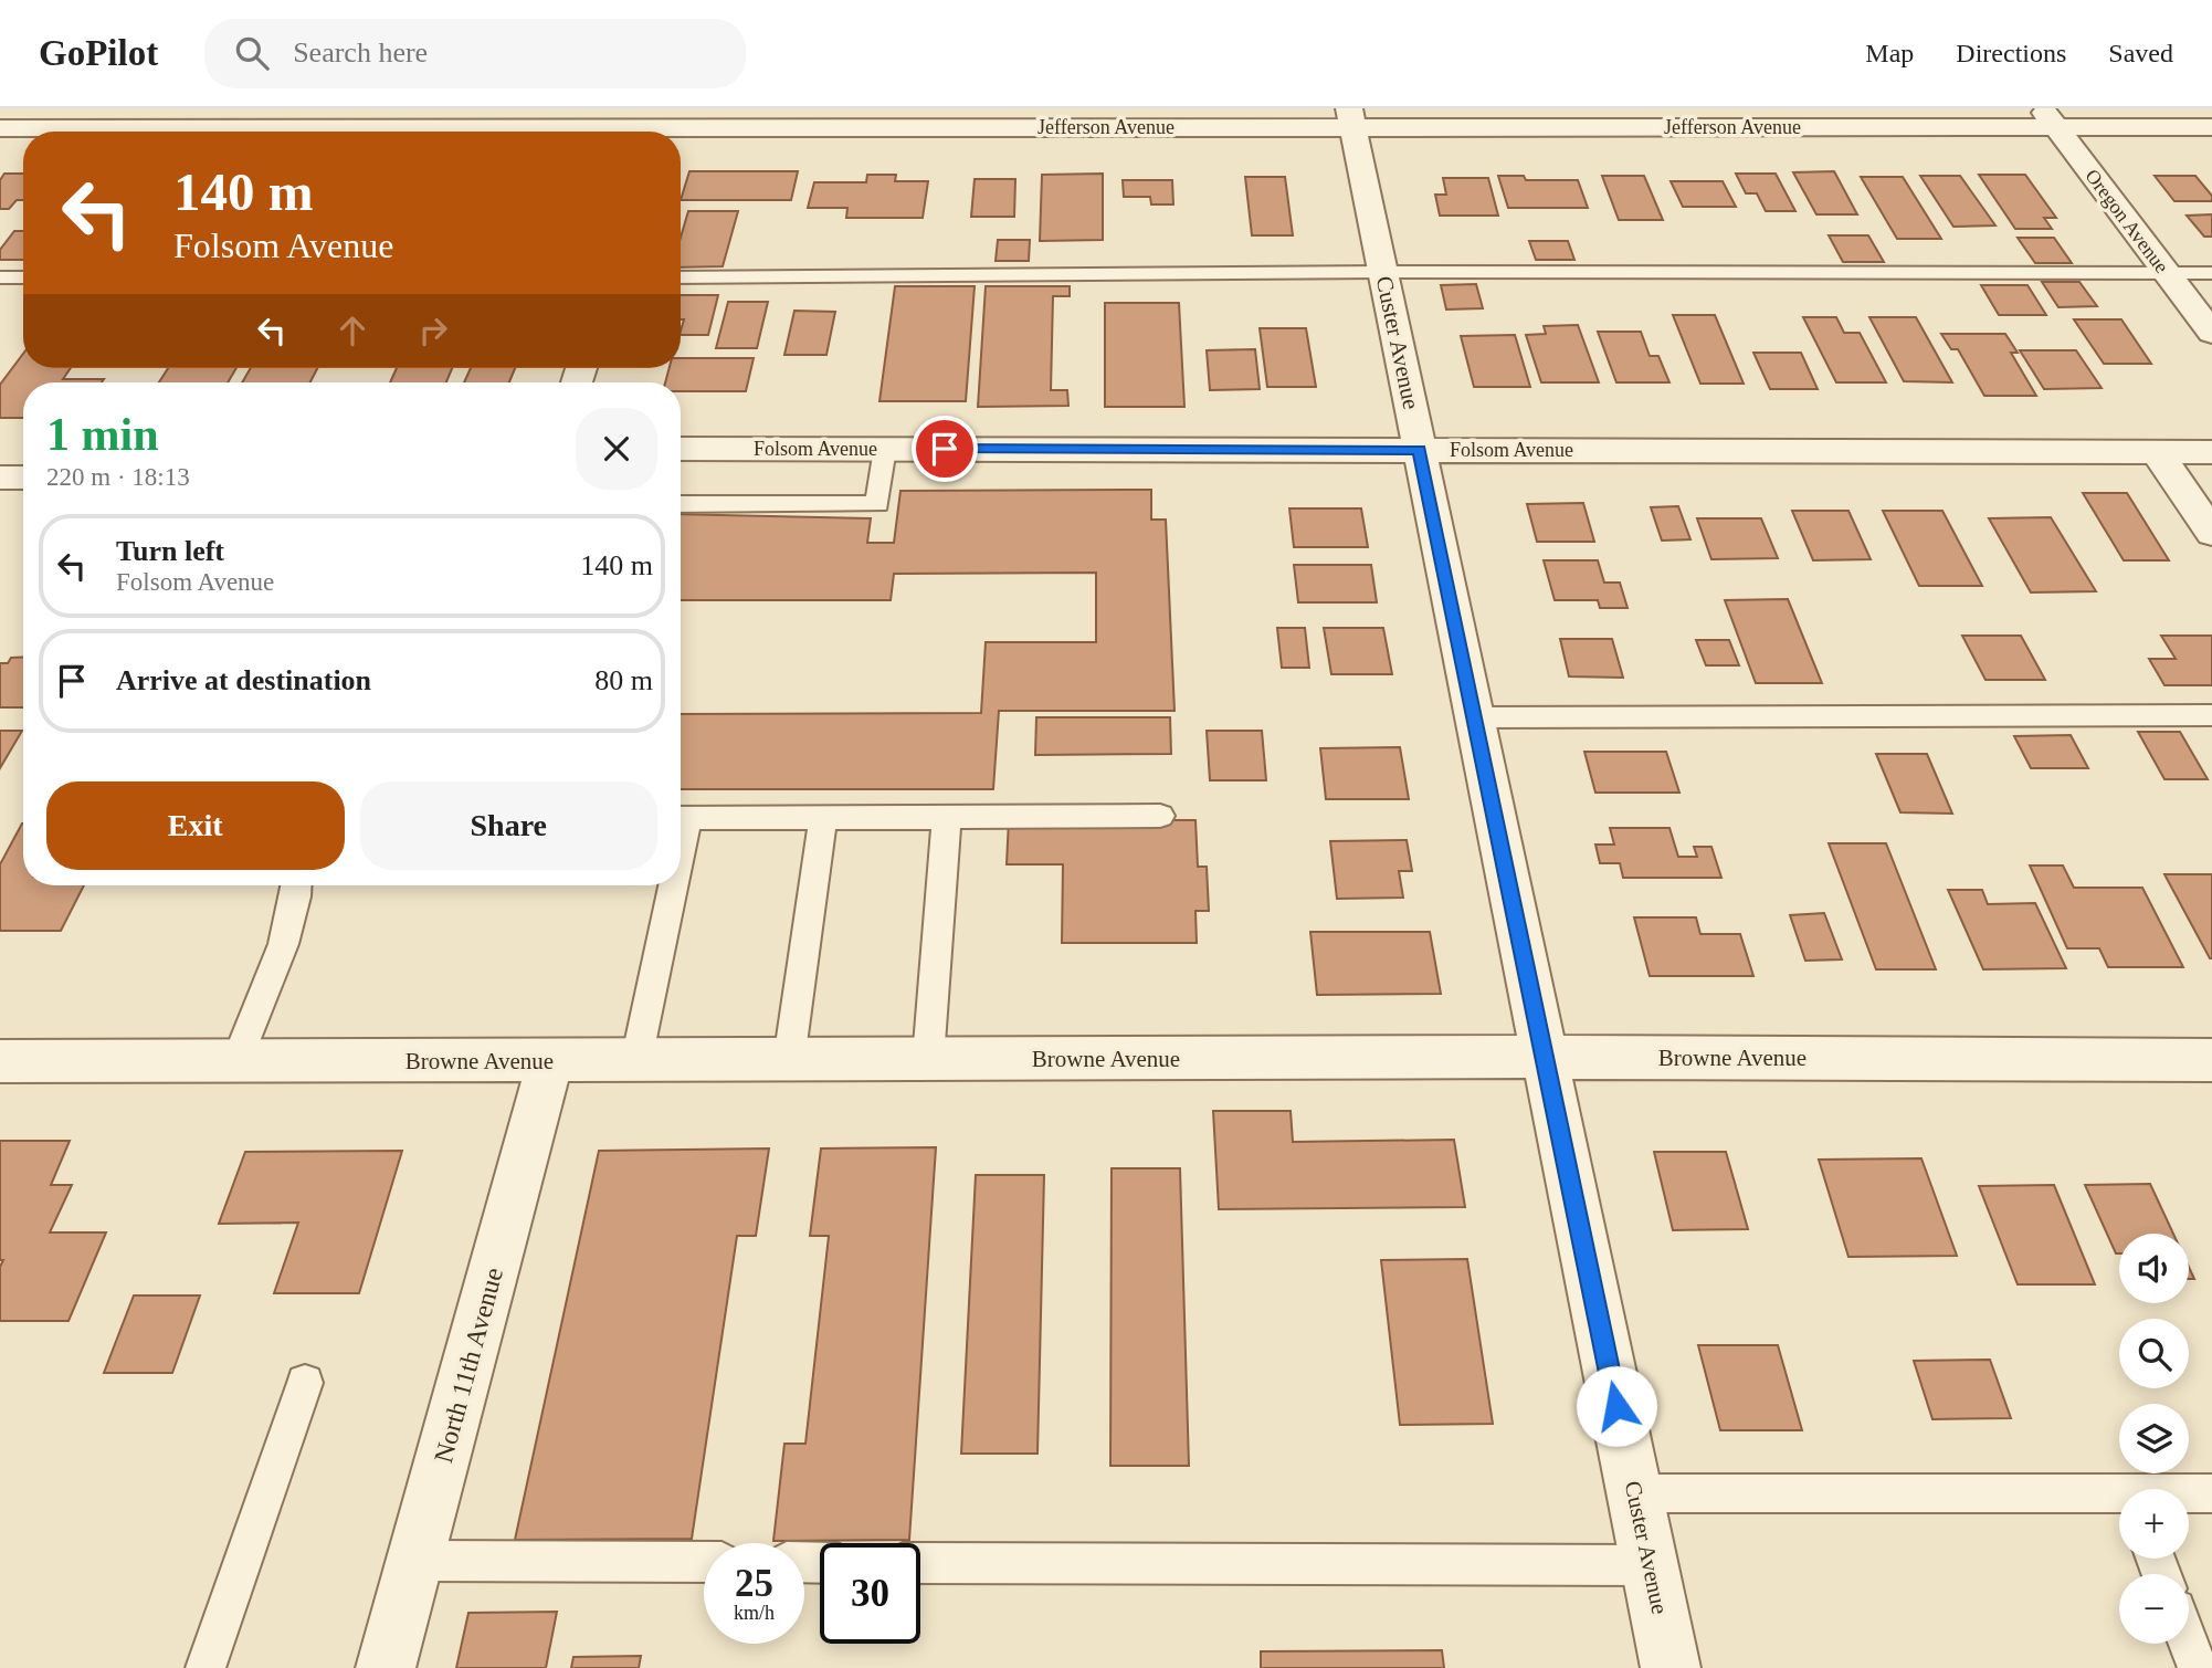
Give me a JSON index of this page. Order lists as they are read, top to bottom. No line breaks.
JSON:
{"streets":{"street":["Jefferson Avenue","Oregon Avenue","Custer Avenue","Folsom Avenue","Browne Avenue","North 11th Avenue"]},"crossings":[["Jefferson Avenue","Oregon Avenue"],["Jefferson Avenue","Custer Avenue"],["Custer Avenue","Folsom Avenue"],["Custer Avenue","Browne Avenue"],["Browne Avenue","North 11th Avenue"]],"page":{"header":"GoPilot","search":"Search here","nav":["Map","Directions","Saved"],"turn":["140 m","Folsom Avenue"],"heading":["1 min","220 m · 18:13"],"list":[{"name":"Turn left","note":"Folsom Avenue","value":"140 m"},{"name":"Arrive at destination","value":"80 m"}],"buttons":["Exit","Share"],"map_buttons":["+","−"],"speed":"25 km/h","limit":"30"}}
